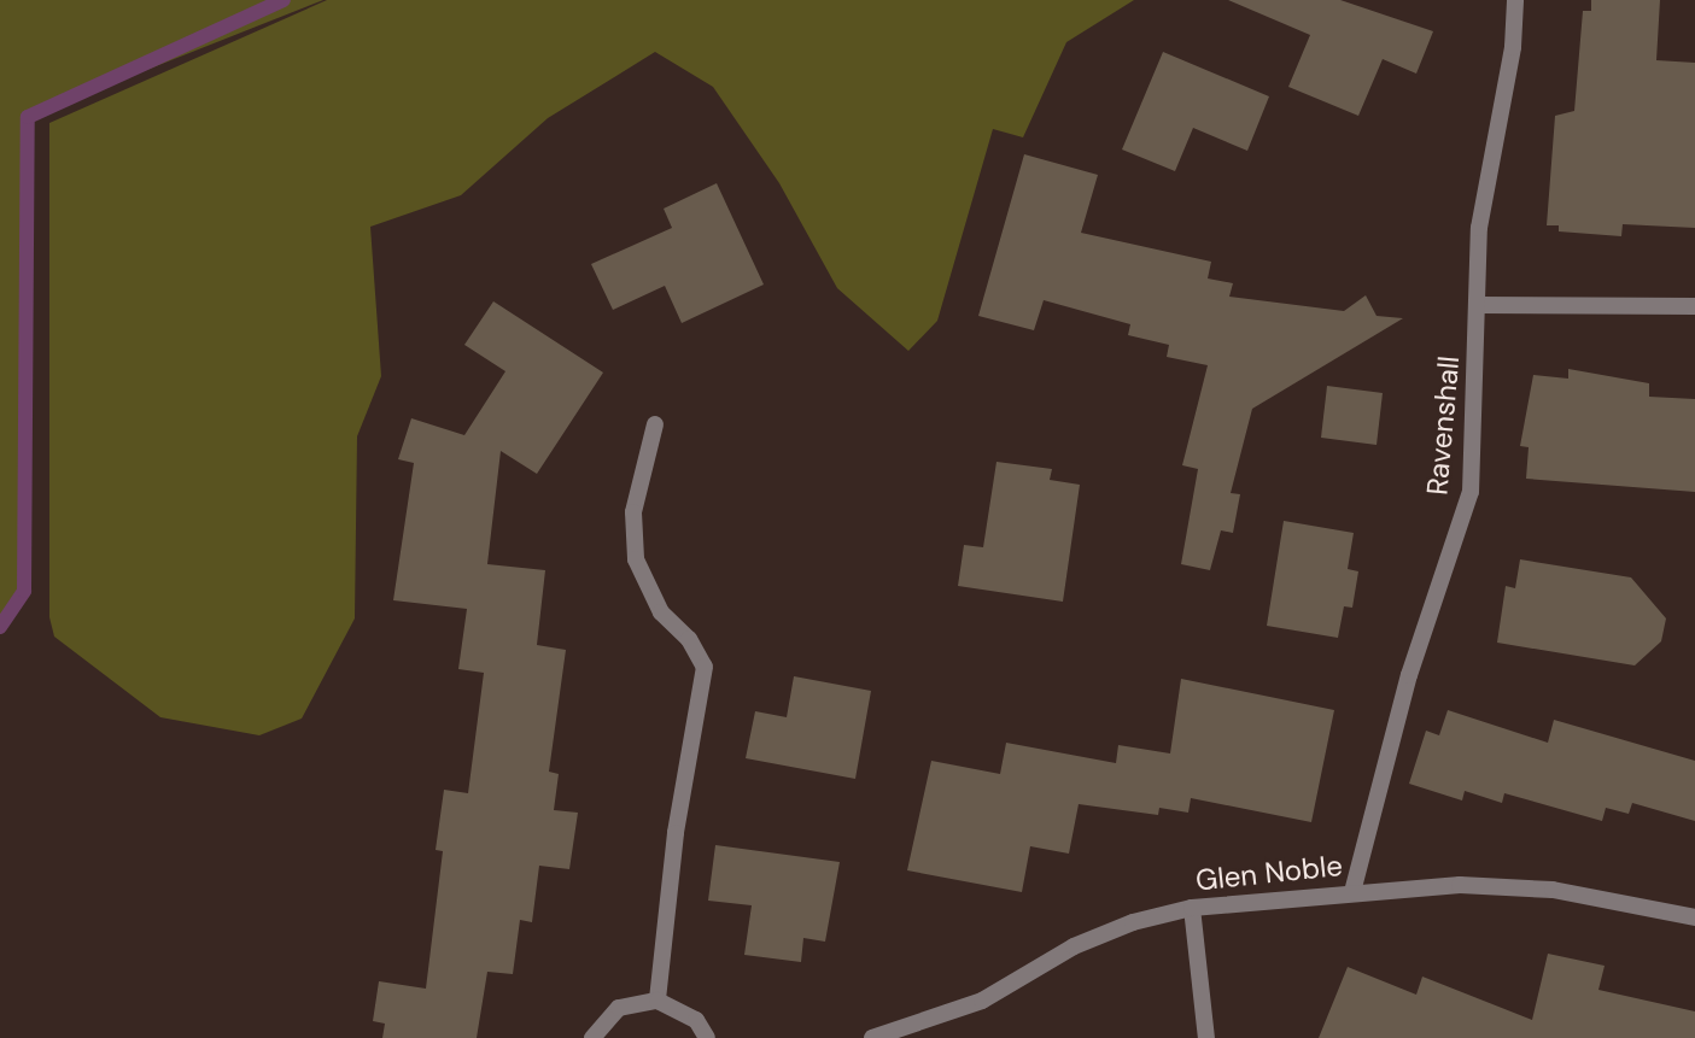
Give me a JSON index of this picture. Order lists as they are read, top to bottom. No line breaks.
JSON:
{"streets":{"street":["Ravenshall","Glen Noble"]},"crossings":[["Ravenshall","Glen Noble"]]}
